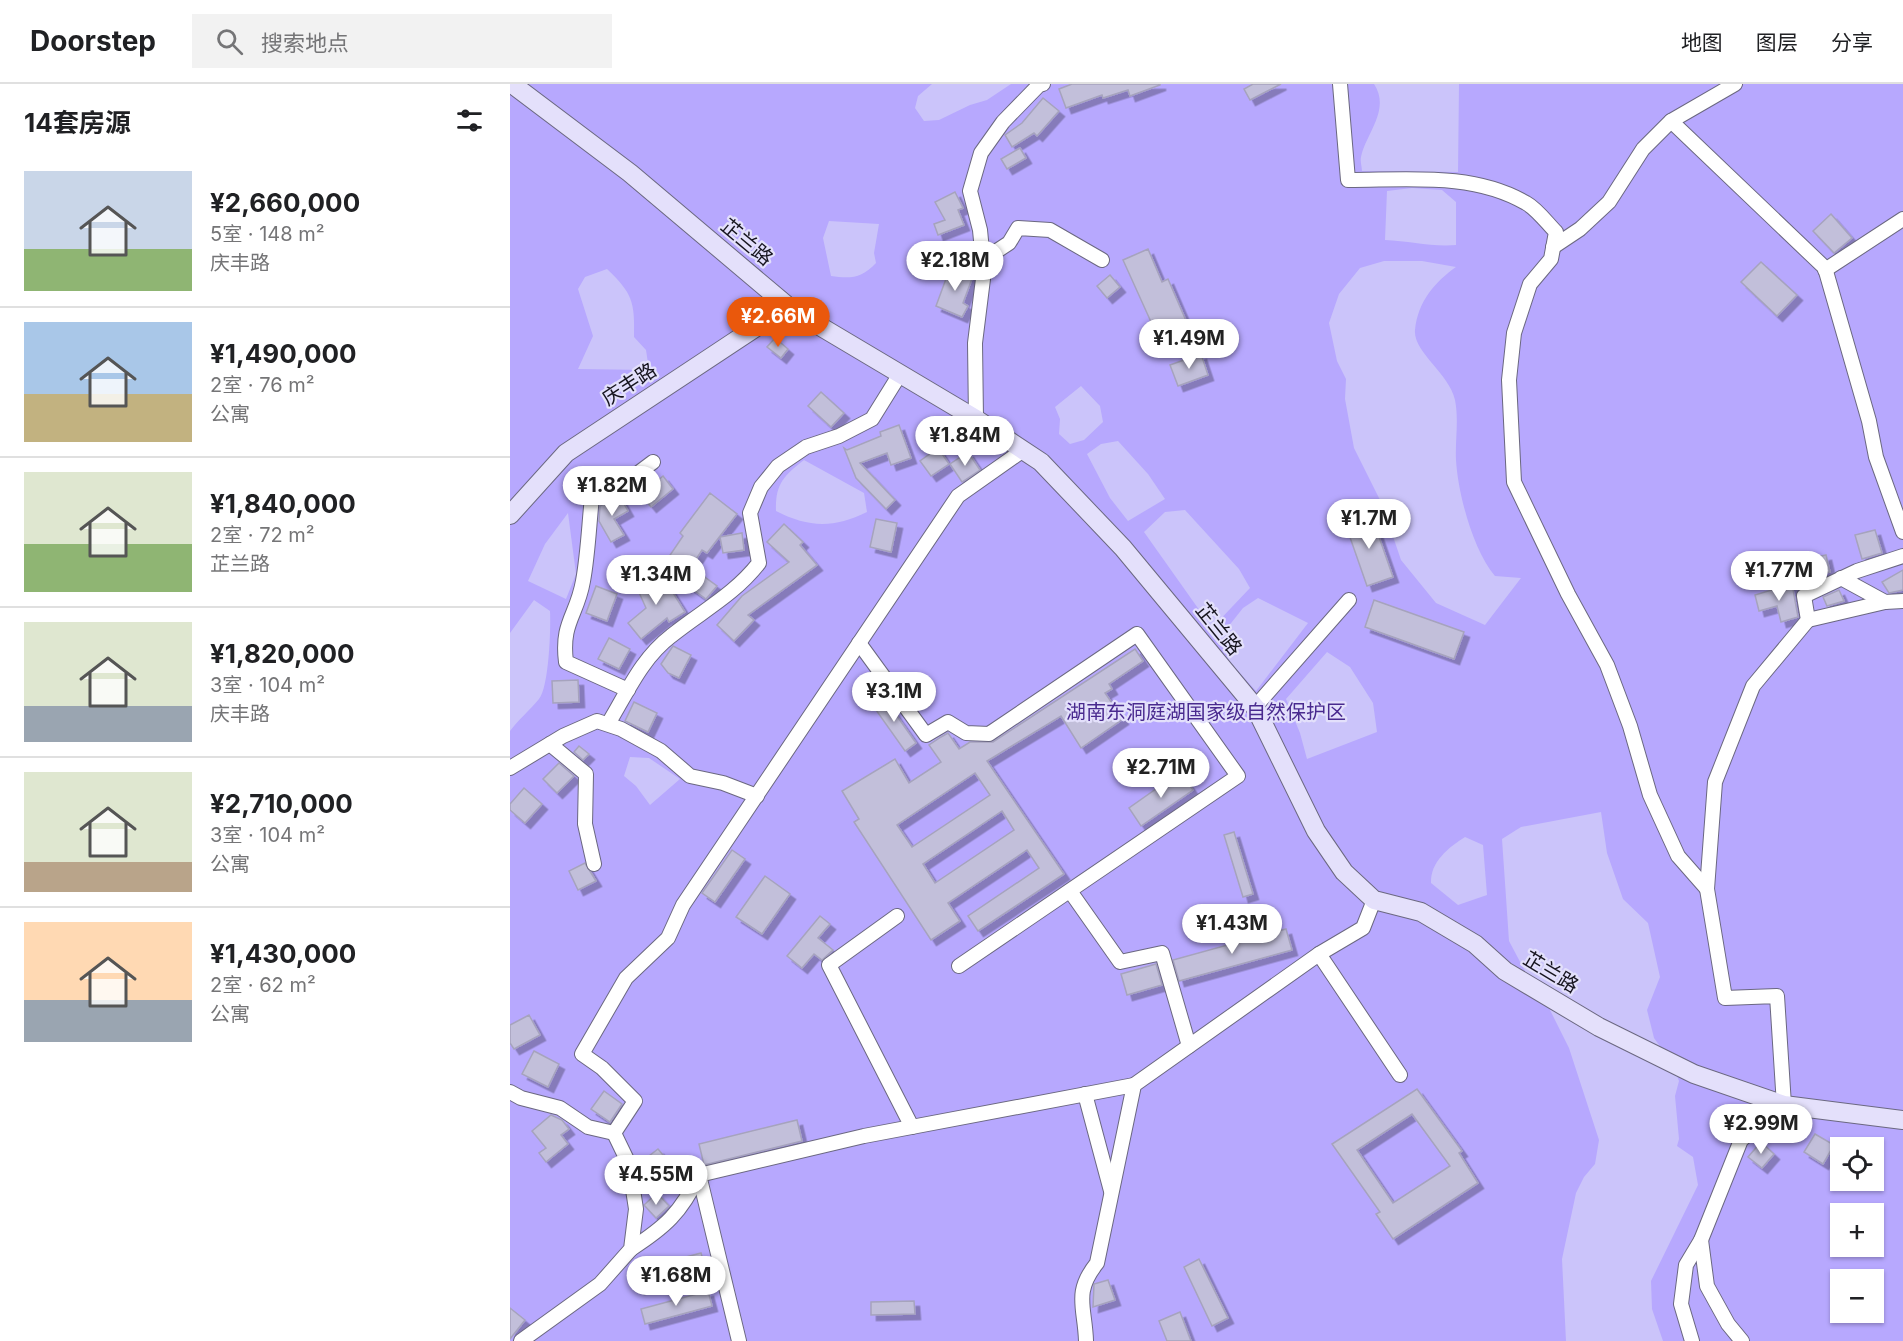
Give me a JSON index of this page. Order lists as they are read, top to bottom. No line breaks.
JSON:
{"streets":{"street":["芷兰路","庆丰路"]},"crossings":[["芷兰路","庆丰路"]],"parks":["湖南东洞庭湖国家级自然保护区"],"page":{"header":"Doorstep","search":"搜索地点","nav":["地图","图层","分享"],"heading":"14套房源","list":[{"name":"¥2,660,000","note":"5室 · 148 m² · 庆丰路"},{"name":"¥1,490,000","note":"2室 · 76 m² · 公寓"},{"name":"¥1,840,000","note":"2室 · 72 m² · 芷兰路"},{"name":"¥1,820,000","note":"3室 · 104 m² · 庆丰路"},{"name":"¥2,710,000","note":"3室 · 104 m² · 公寓"},{"name":"¥1,430,000","note":"2室 · 62 m² · 公寓"}],"price":["¥2.18M","¥2.66M","¥1.49M","¥1.84M","¥1.82M","¥1.7M","¥1.77M","¥1.34M","¥3.1M","¥2.71M","¥1.43M","¥2.99M","¥4.55M","¥1.68M"],"map_buttons":["+","−"]}}
